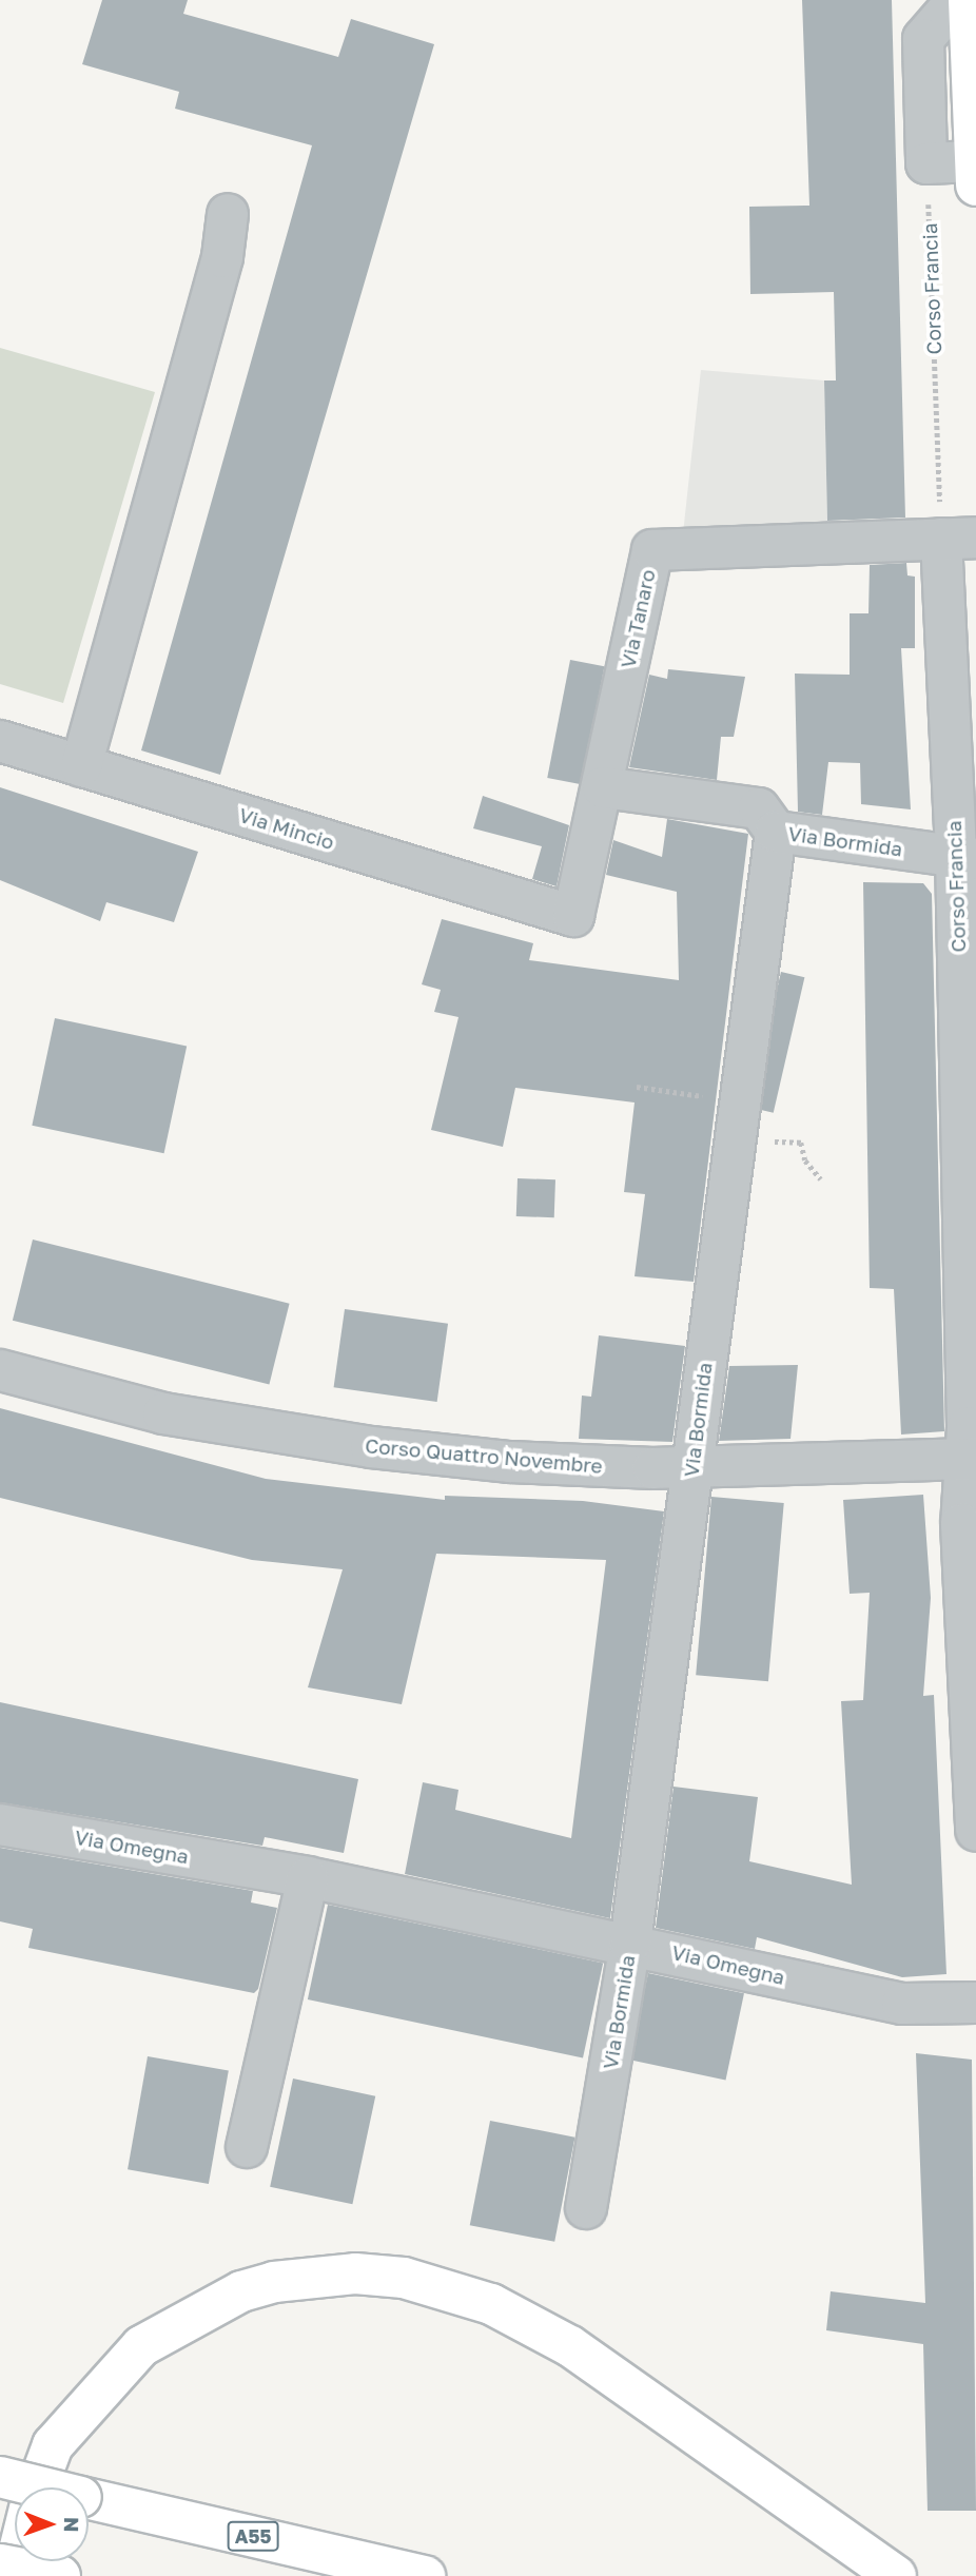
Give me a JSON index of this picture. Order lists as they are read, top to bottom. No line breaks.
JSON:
{"streets":{"main road":["A55"],"street":["Corso Francia","Via Tanaro","Via Mincio","Via Bormida","Corso Quattro Novembre","Via Omegna"]},"crossings":[["Corso Francia","Via Tanaro"],["Corso Francia","Via Bormida"],["Corso Francia","Corso Quattro Novembre"],["Via Tanaro","Via Mincio"],["Via Bormida","Corso Quattro Novembre"],["Via Bormida","Via Omegna"]],"north":"right"}
